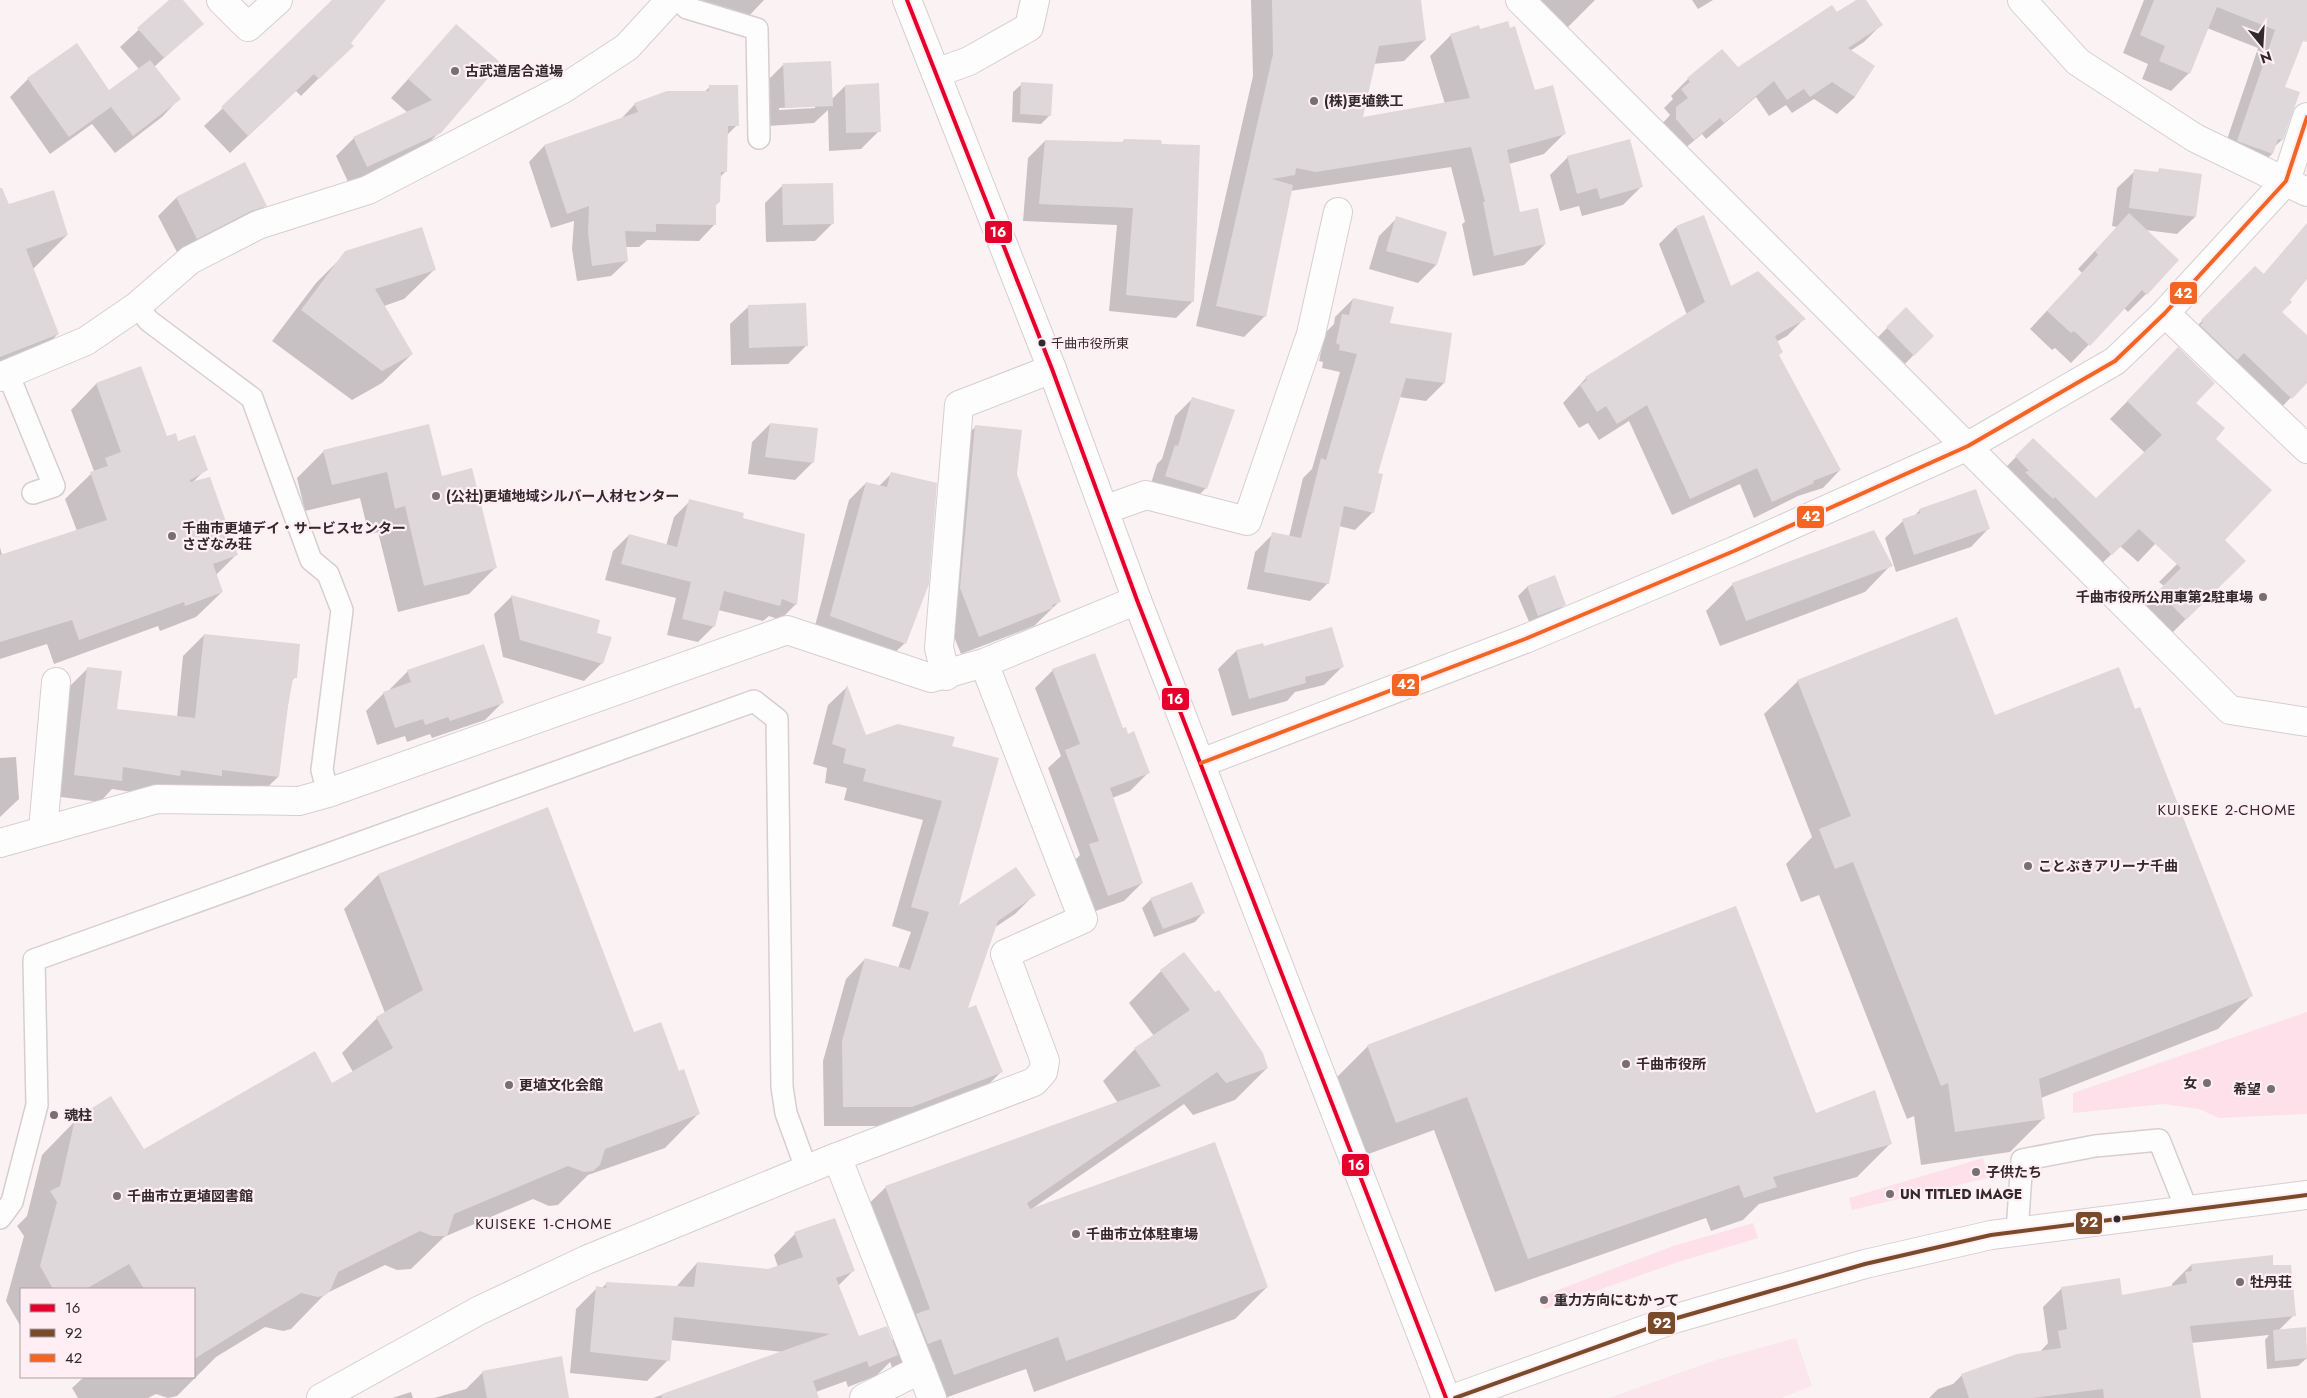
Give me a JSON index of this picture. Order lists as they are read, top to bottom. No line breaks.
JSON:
{"districts":["KUISEKE 2-CHOME","KUISEKE 1-CHOME"],"places":["古武道居合道場","(株)更埴鉄工","千曲市役所東","(公社)更埴地域シルバー人材センター","千曲市更埴デイ・サービスセンター さざなみ荘","千曲市役所公用車第2駐車場","ことぶきアリーナ千曲","千曲市役所","女","更埴文化会館","希望","魂柱","子供たち","UN TITLED IMAGE","千曲市立更埴図書館","千曲市立体駐車場","牡丹荘","重力方向にむかって"],"lines":["transit line 16","transit line 42","transit line 92"],"legend":["16","92","42"],"north":"bottom"}
